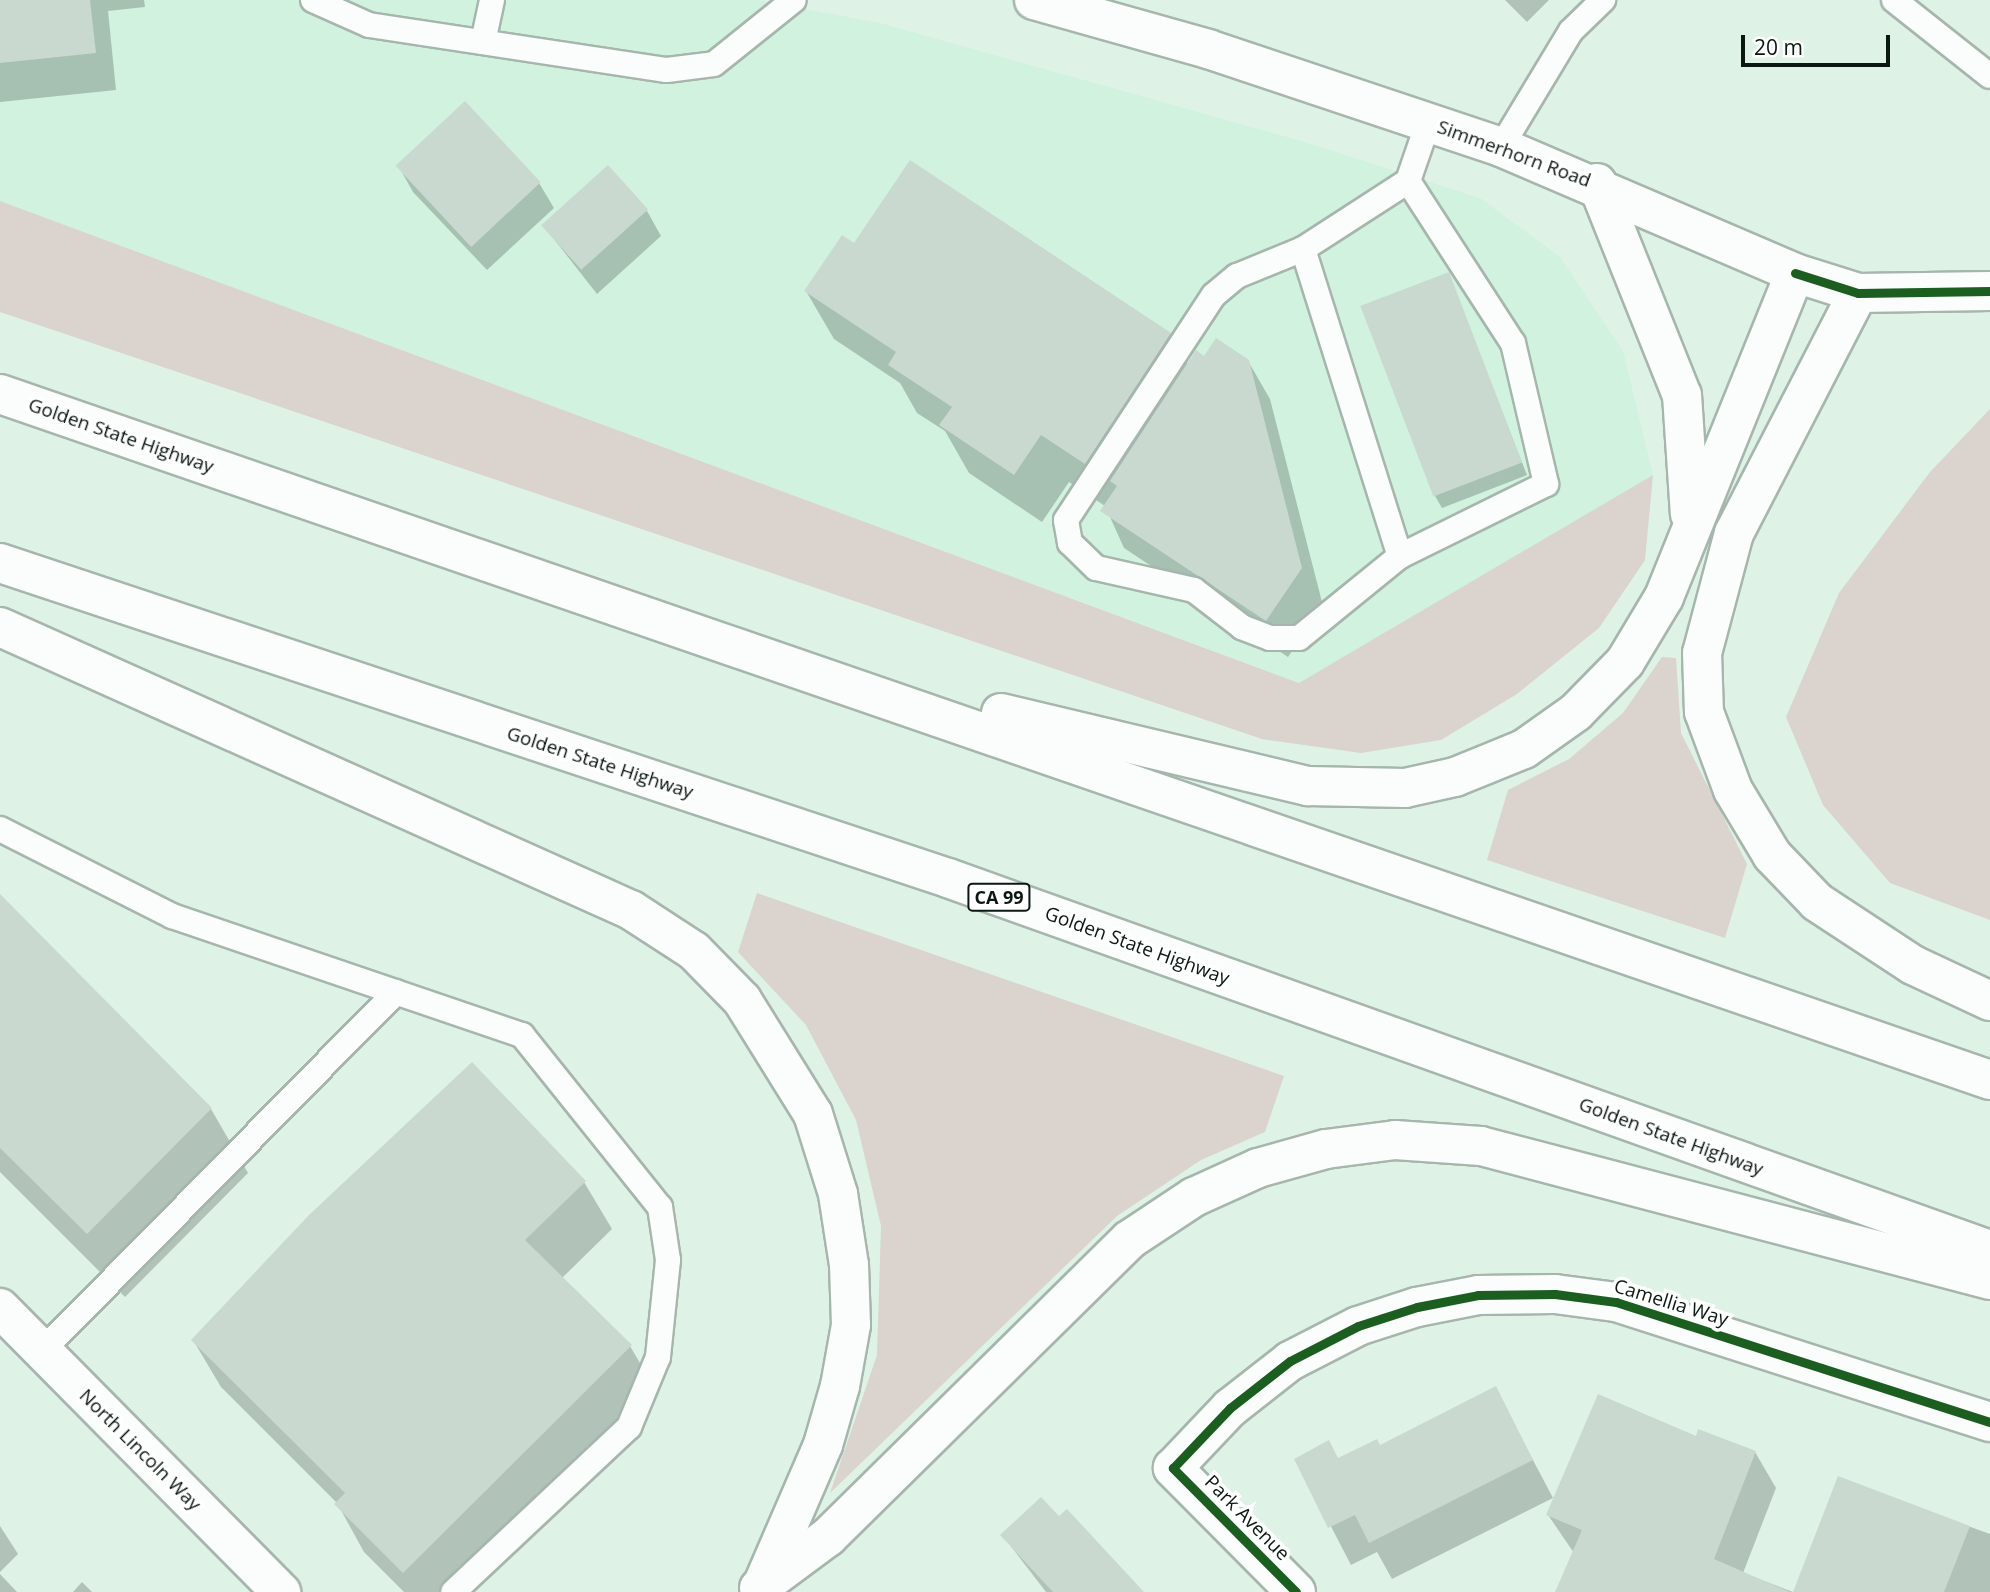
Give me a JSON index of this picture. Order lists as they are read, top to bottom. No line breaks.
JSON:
{"streets":{"main road":["Simmerhorn Road","Golden State Highway","CA 99","Camellia Way","North Lincoln Way","Park Avenue"]},"crossings":[["Camellia Way","Park Avenue"]],"scale_bar":"20 m"}
